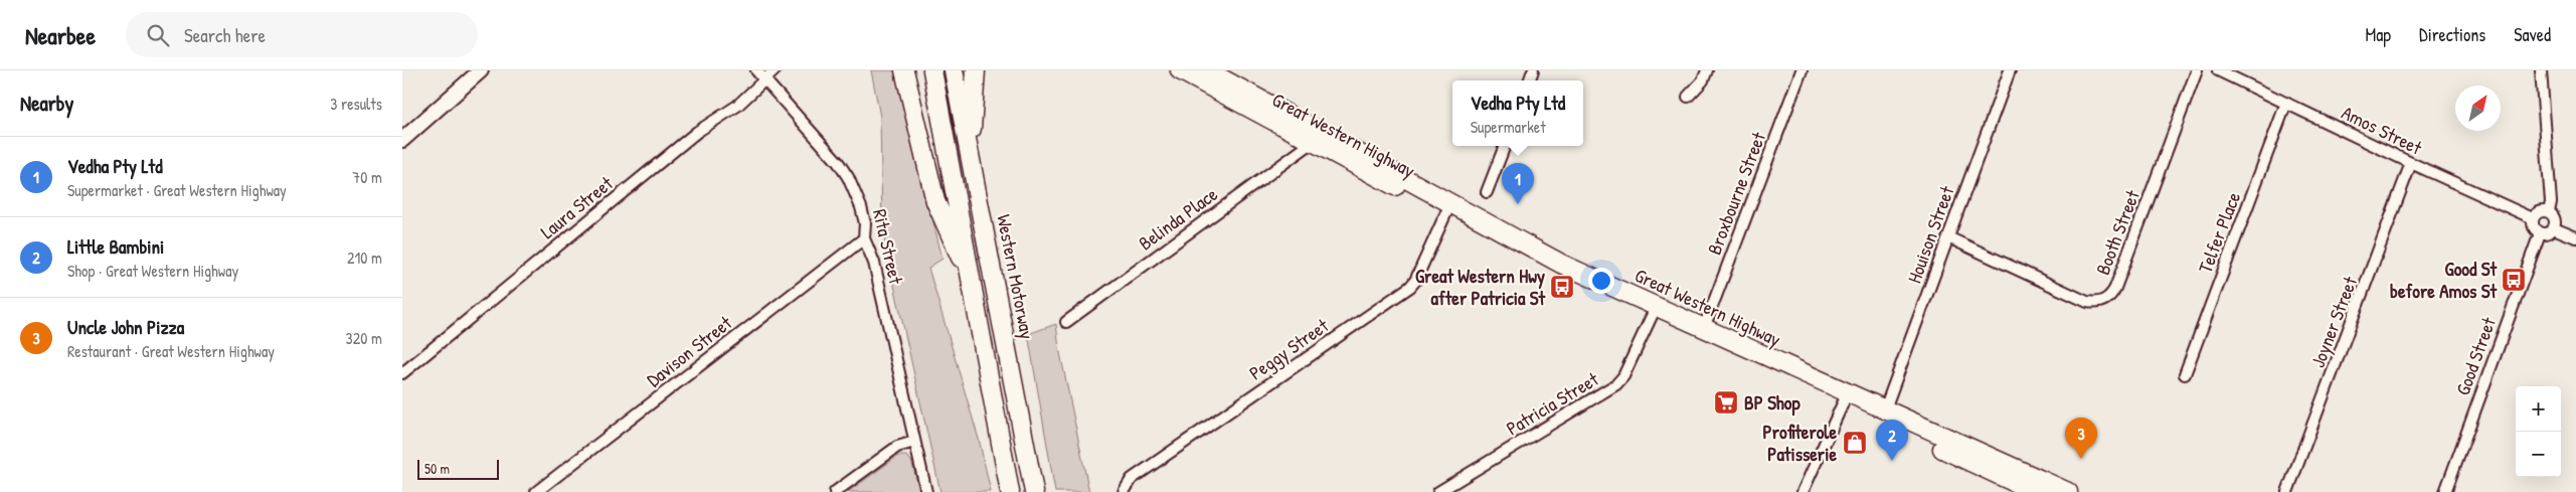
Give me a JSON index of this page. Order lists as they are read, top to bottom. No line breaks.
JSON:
{"streets":{"highway":["Great Western Highway","Western Motorway"],"street":["Amos Street","Broxbourne Street","Laura Street","Belinda Place","Booth Street","Telfer Place","Houison Street","Rita Street","Joyner Street","Peggy Street","Davison Street","Good Street","Patricia Street"]},"crossings":[["Amos Street","Telfer Place"],["Amos Street","Joyner Street"],["Amos Street","Good Street"],["Great Western Highway","Broxbourne Street"],["Great Western Highway","Belinda Place"],["Great Western Highway","Houison Street"],["Great Western Highway","Peggy Street"],["Great Western Highway","Patricia Street"],["Laura Street","Rita Street"],["Booth Street","Houison Street"],["Rita Street","Davison Street"]],"places":{"bus stop":["Good St before Amos St","Great Western Hwy after Patricia St"],"supermarket":["BP Shop"],"shop":["Profiterole Patisserie"]},"scale_bar":"50 m","north":"top right","page":{"header":"Nearbee","search":"Search here","nav":["Map","Directions","Saved"],"heading":["Nearby","3 results"],"popup":["Vedha Pty Ltd","Supermarket"],"list":[{"mark":"1","name":"Vedha Pty Ltd","note":"Supermarket · Great Western Highway","value":"70 m"},{"mark":"2","name":"Little Bambini","note":"Shop · Great Western Highway","value":"210 m"},{"mark":"3","name":"Uncle John Pizza","note":"Restaurant · Great Western Highway","value":"320 m"}],"pins":["1","3","2"],"map_buttons":["+","−"],"scale":"50 m"}}
